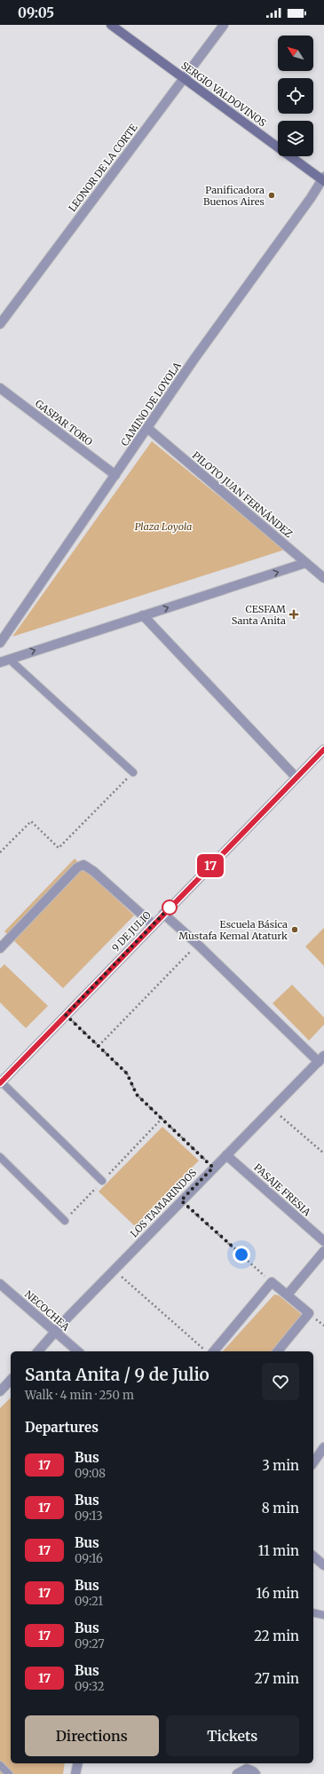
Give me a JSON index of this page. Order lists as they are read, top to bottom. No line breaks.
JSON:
{"streets":{"main road":["SERGIO VALDOVINOS"],"street":["LEONOR DE LA CORTE","CAMINO DE LOYOLA","GASPAR TORO","PILOTO JUAN FERNÁNDEZ","9 DE JULIO","PASAJE FRESIA","LOS TAMARINDOS","NECOCHEA"]},"crossings":[["SERGIO VALDOVINOS","LEONOR DE LA CORTE"],["SERGIO VALDOVINOS","CAMINO DE LOYOLA"],["CAMINO DE LOYOLA","GASPAR TORO"],["CAMINO DE LOYOLA","PILOTO JUAN FERNÁNDEZ"],["PASAJE FRESIA","LOS TAMARINDOS"],["LOS TAMARINDOS","NECOCHEA"]],"parks":["Plaza Loyola"],"places":{"other":["Panificadora Buenos Aires","Escuela Básica Mustafa Kemal Ataturk"],"health":["CESFAM Santa Anita"]},"lines":["bus line 17"],"north":"top left","page":{"status":"09:05","on_map":"17","heading":[["Santa Anita / 9 de Julio","Walk · 4 min · 250 m"],"Departures"],"list":[{"mark":"17","name":"Bus","note":"09:08","value":"3 min"},{"mark":"17","name":"Bus","note":"09:13","value":"8 min"},{"mark":"17","name":"Bus","note":"09:16","value":"11 min"},{"mark":"17","name":"Bus","note":"09:21","value":"16 min"},{"mark":"17","name":"Bus","note":"09:27","value":"22 min"},{"mark":"17","name":"Bus","note":"09:32","value":"27 min"}],"buttons":["Directions","Tickets"]}}
